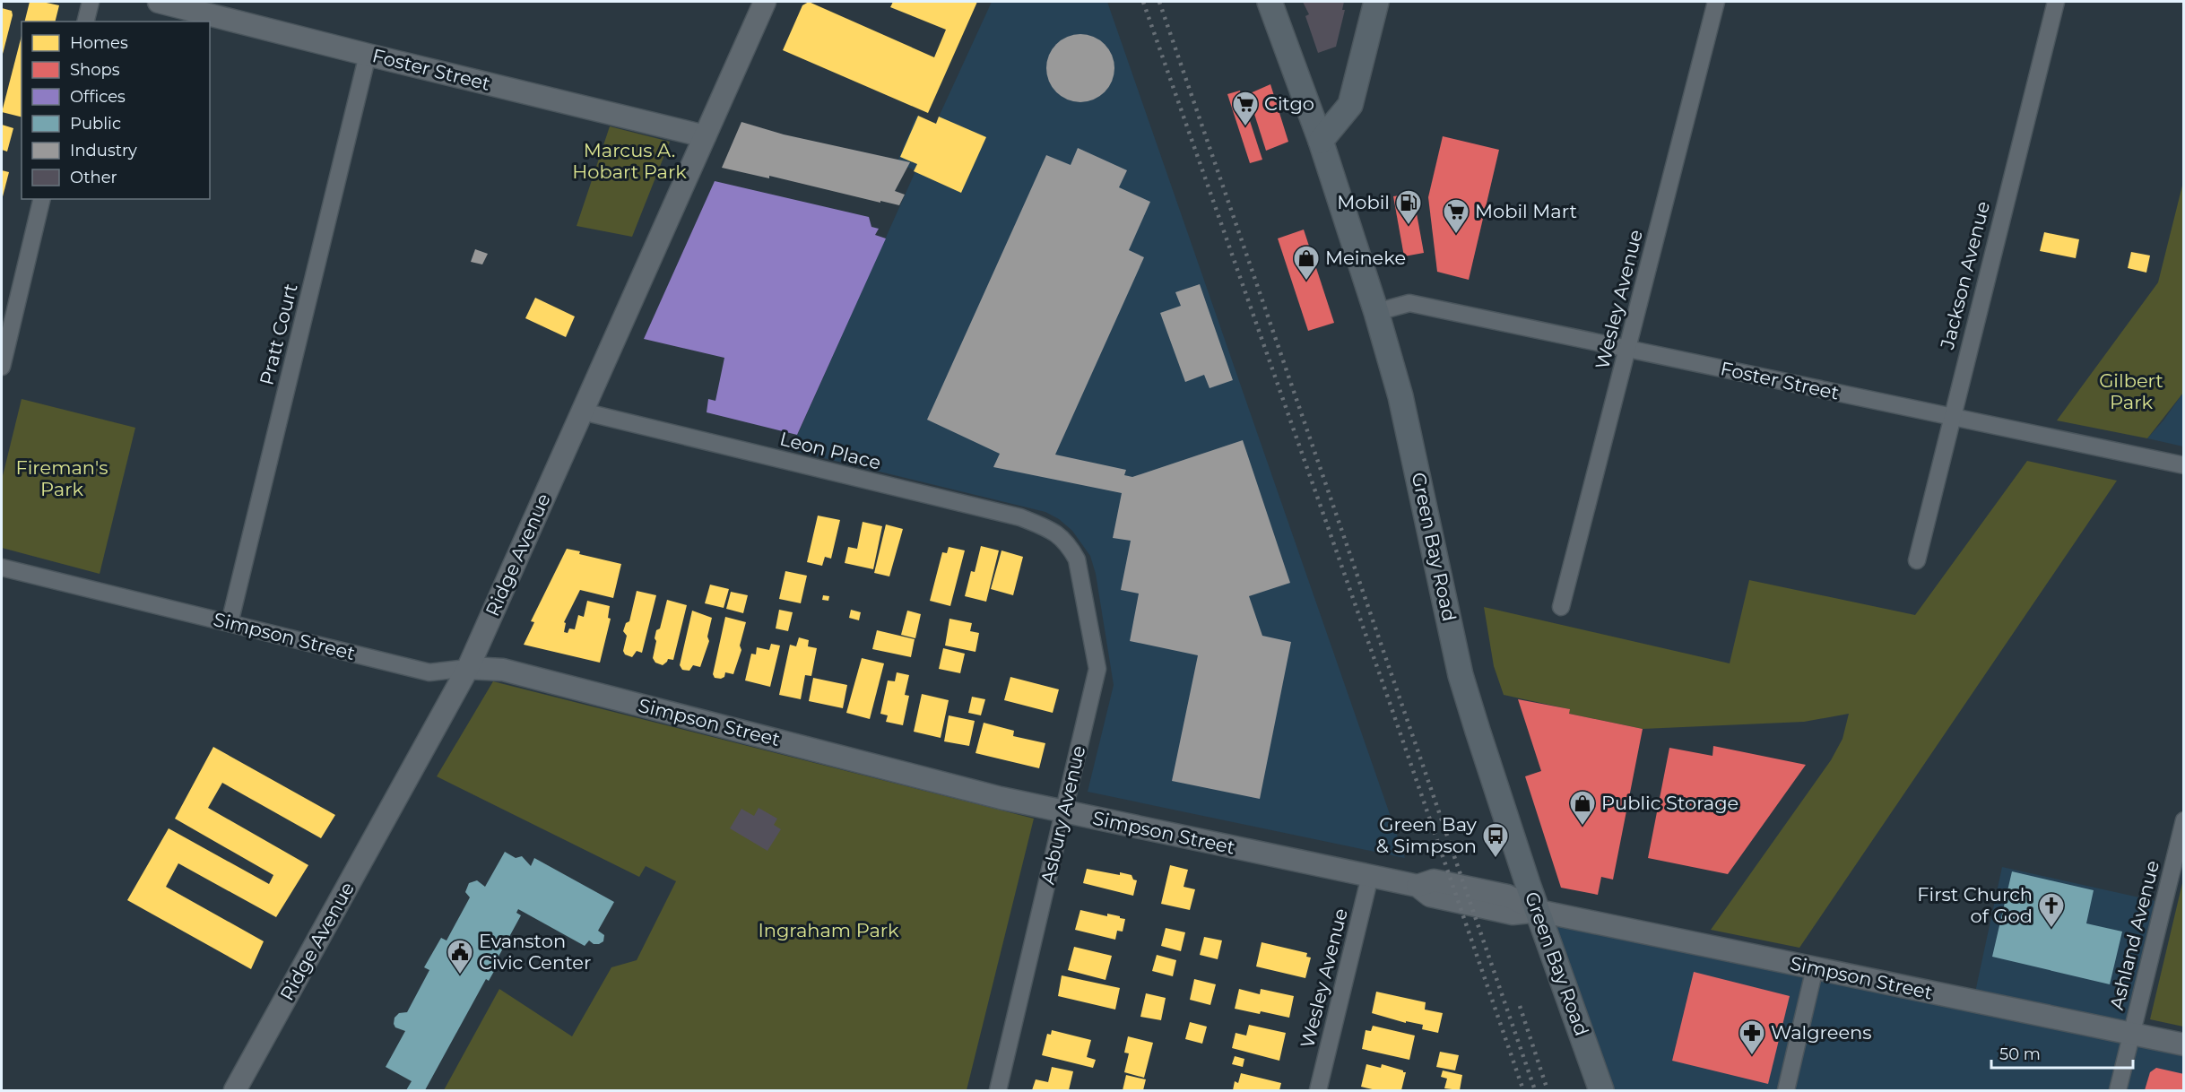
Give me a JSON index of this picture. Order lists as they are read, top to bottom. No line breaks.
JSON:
{"streets":{"main road":["Green Bay Road"],"street":["Foster Street","Jackson Avenue","Wesley Avenue","Pratt Court","Leon Place","Ridge Avenue","Simpson Street","Asbury Avenue","Ashland Avenue"]},"crossings":[["Foster Street","Jackson Avenue"],["Foster Street","Wesley Avenue"],["Foster Street","Pratt Court"],["Foster Street","Green Bay Road"],["Foster Street","Ridge Avenue"],["Wesley Avenue","Simpson Street"],["Pratt Court","Simpson Street"],["Leon Place","Ridge Avenue"],["Leon Place","Asbury Avenue"],["Green Bay Road","Simpson Street"],["Ridge Avenue","Simpson Street"],["Simpson Street","Asbury Avenue"],["Simpson Street","Ashland Avenue"]],"parks":["Marcus A. Hobart Park","Gilbert Park","Fireman's Park","Ingraham Park"],"places":{"supermarket":["Citgo","Mobil Mart"],"fuel station":["Mobil"],"shop":["Meineke","Public Storage"],"bus stop":["Green Bay & Simpson"],"church":["First Church of God"],"public building":["Evanston Civic Center"],"pharmacy":["Walgreens"]},"legend":["Homes","Shops","Offices","Public","Industry","Other"],"scale_bar":"50 m"}
